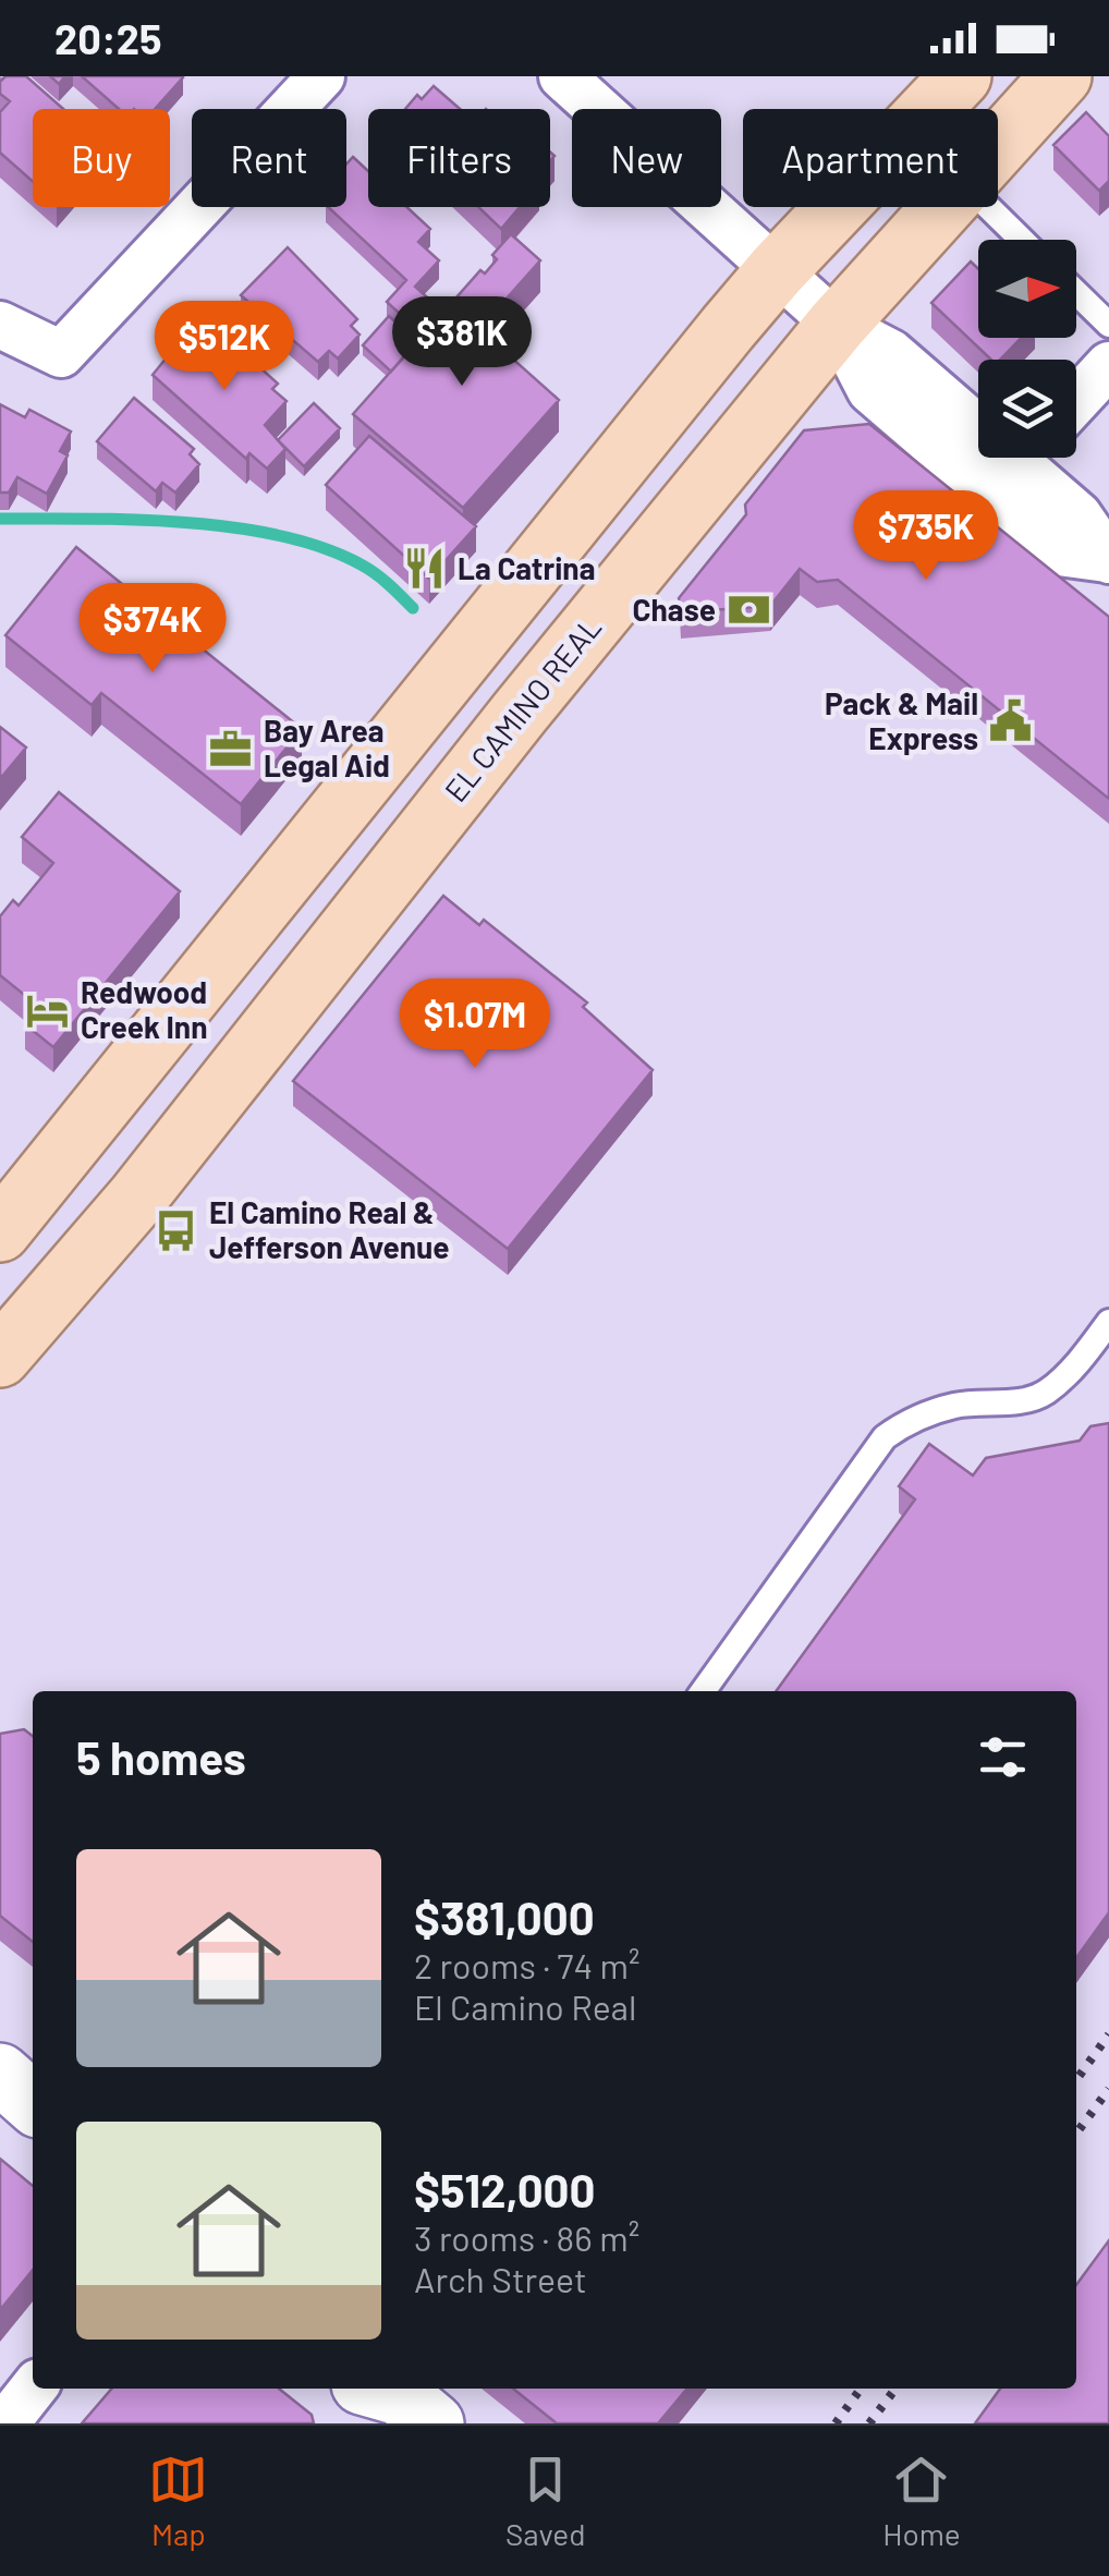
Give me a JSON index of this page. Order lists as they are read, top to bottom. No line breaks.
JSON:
{"streets":{"main road":["EL CAMINO REAL"]},"places":{"restaurant":["La Catrina"],"bank":["Chase"],"public building":["Pack & Mail Express"],"office":["Bay Area Legal Aid"],"hotel":["Redwood Creek Inn"],"bus stop":["El Camino Real & Jefferson Avenue"]},"north":"right","page":{"status":"20:25","chip":["Buy","Rent","Filters","New","Apartment"],"price":["$381K","$512K","$735K","$374K","$1.07M"],"heading":"5 homes","list":[{"name":"$381,000","note":"2 rooms · 74 m² · El Camino Real"},{"name":"$512,000","note":"3 rooms · 86 m² · Arch Street"}],"tabs":["Map","Saved","Home"]}}
